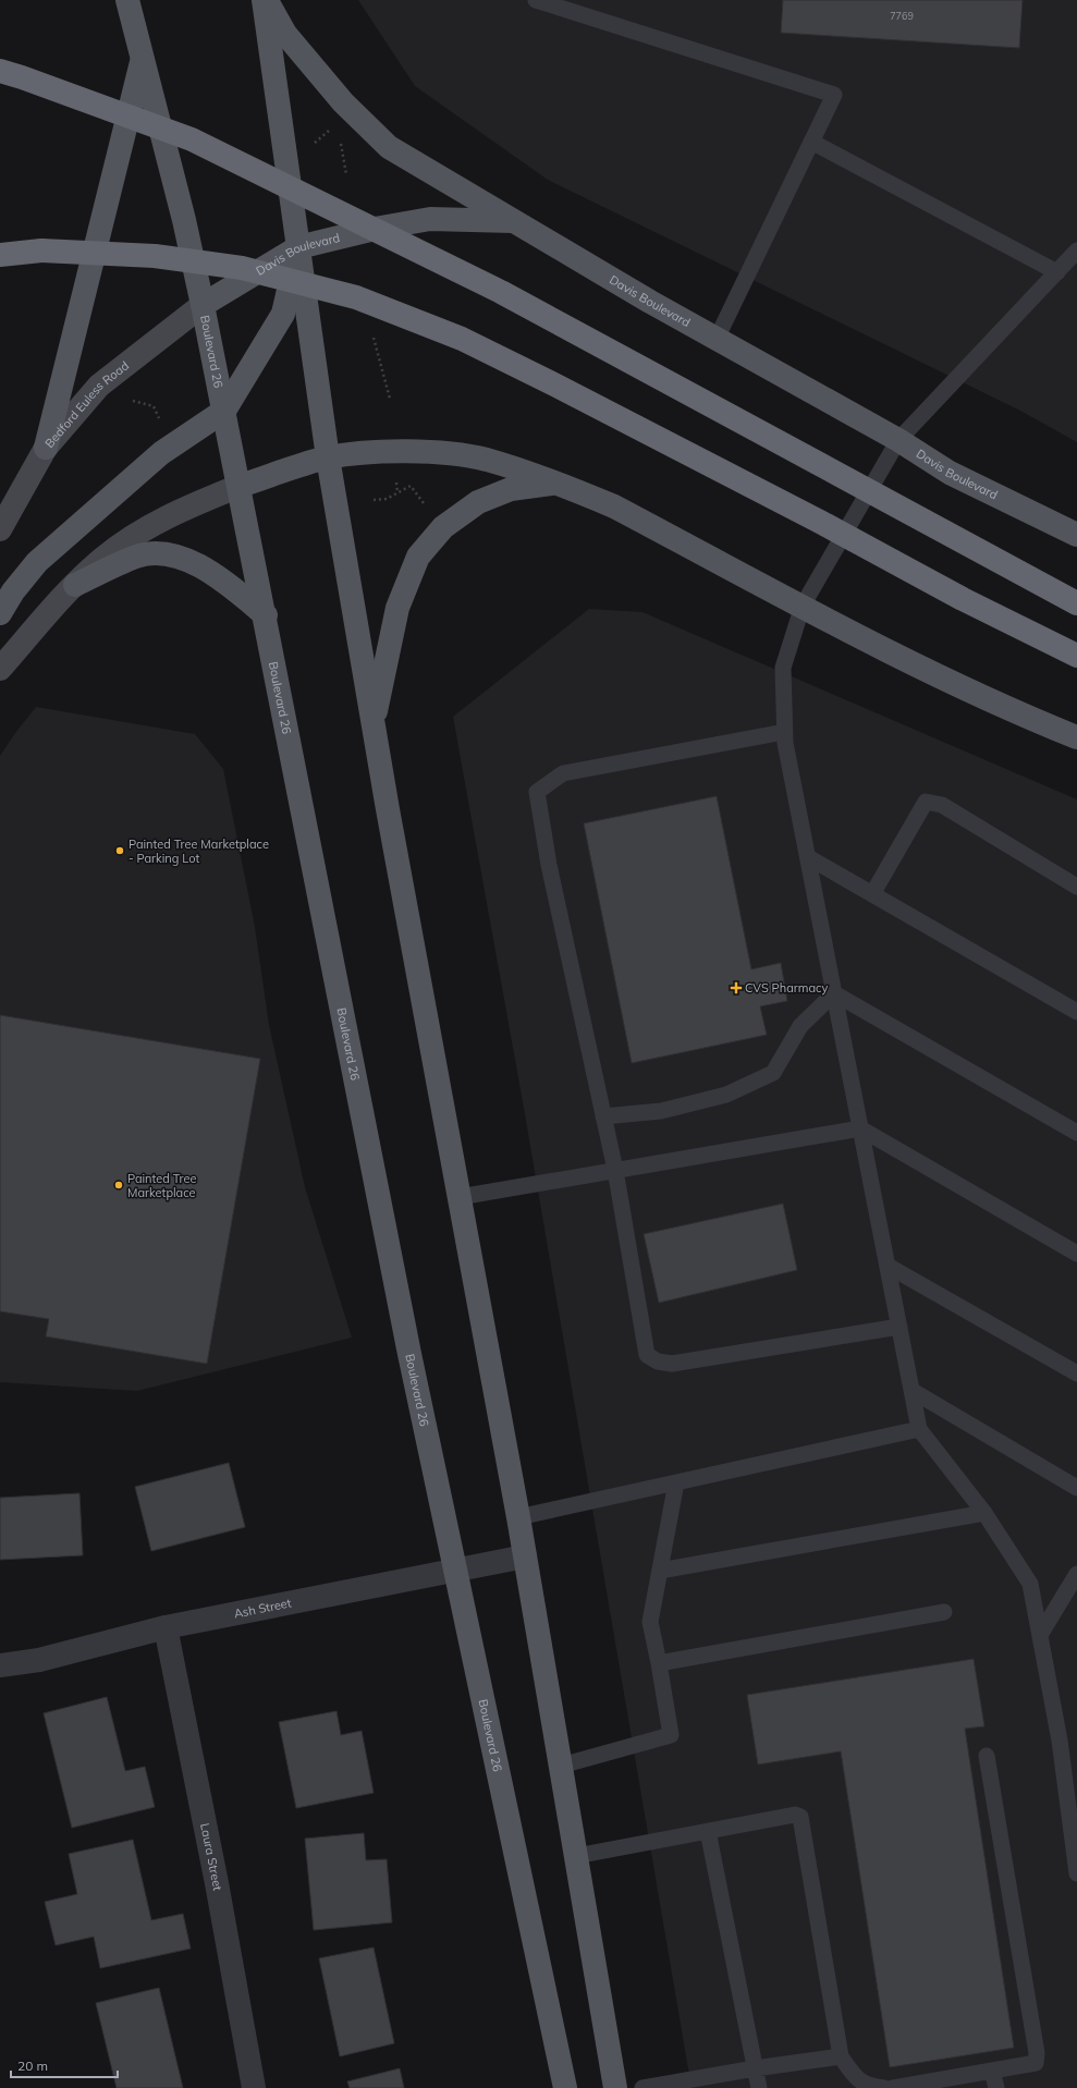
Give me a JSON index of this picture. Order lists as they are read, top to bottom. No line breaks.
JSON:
{"streets":{"main road":["Davis Boulevard","Boulevard 26","Bedford Euless Road"],"street":["Ash Street","Laura Street"]},"crossings":[["Davis Boulevard","Boulevard 26"],["Davis Boulevard","Bedford Euless Road"],["Boulevard 26","Bedford Euless Road"],["Boulevard 26","Ash Street"],["Ash Street","Laura Street"]],"places":{"other":["Painted Tree Marketplace - Parking Lot","Painted Tree Marketplace"],"health":["CVS Pharmacy"]},"house_numbers":["7769"],"scale_bar":"20 m"}
